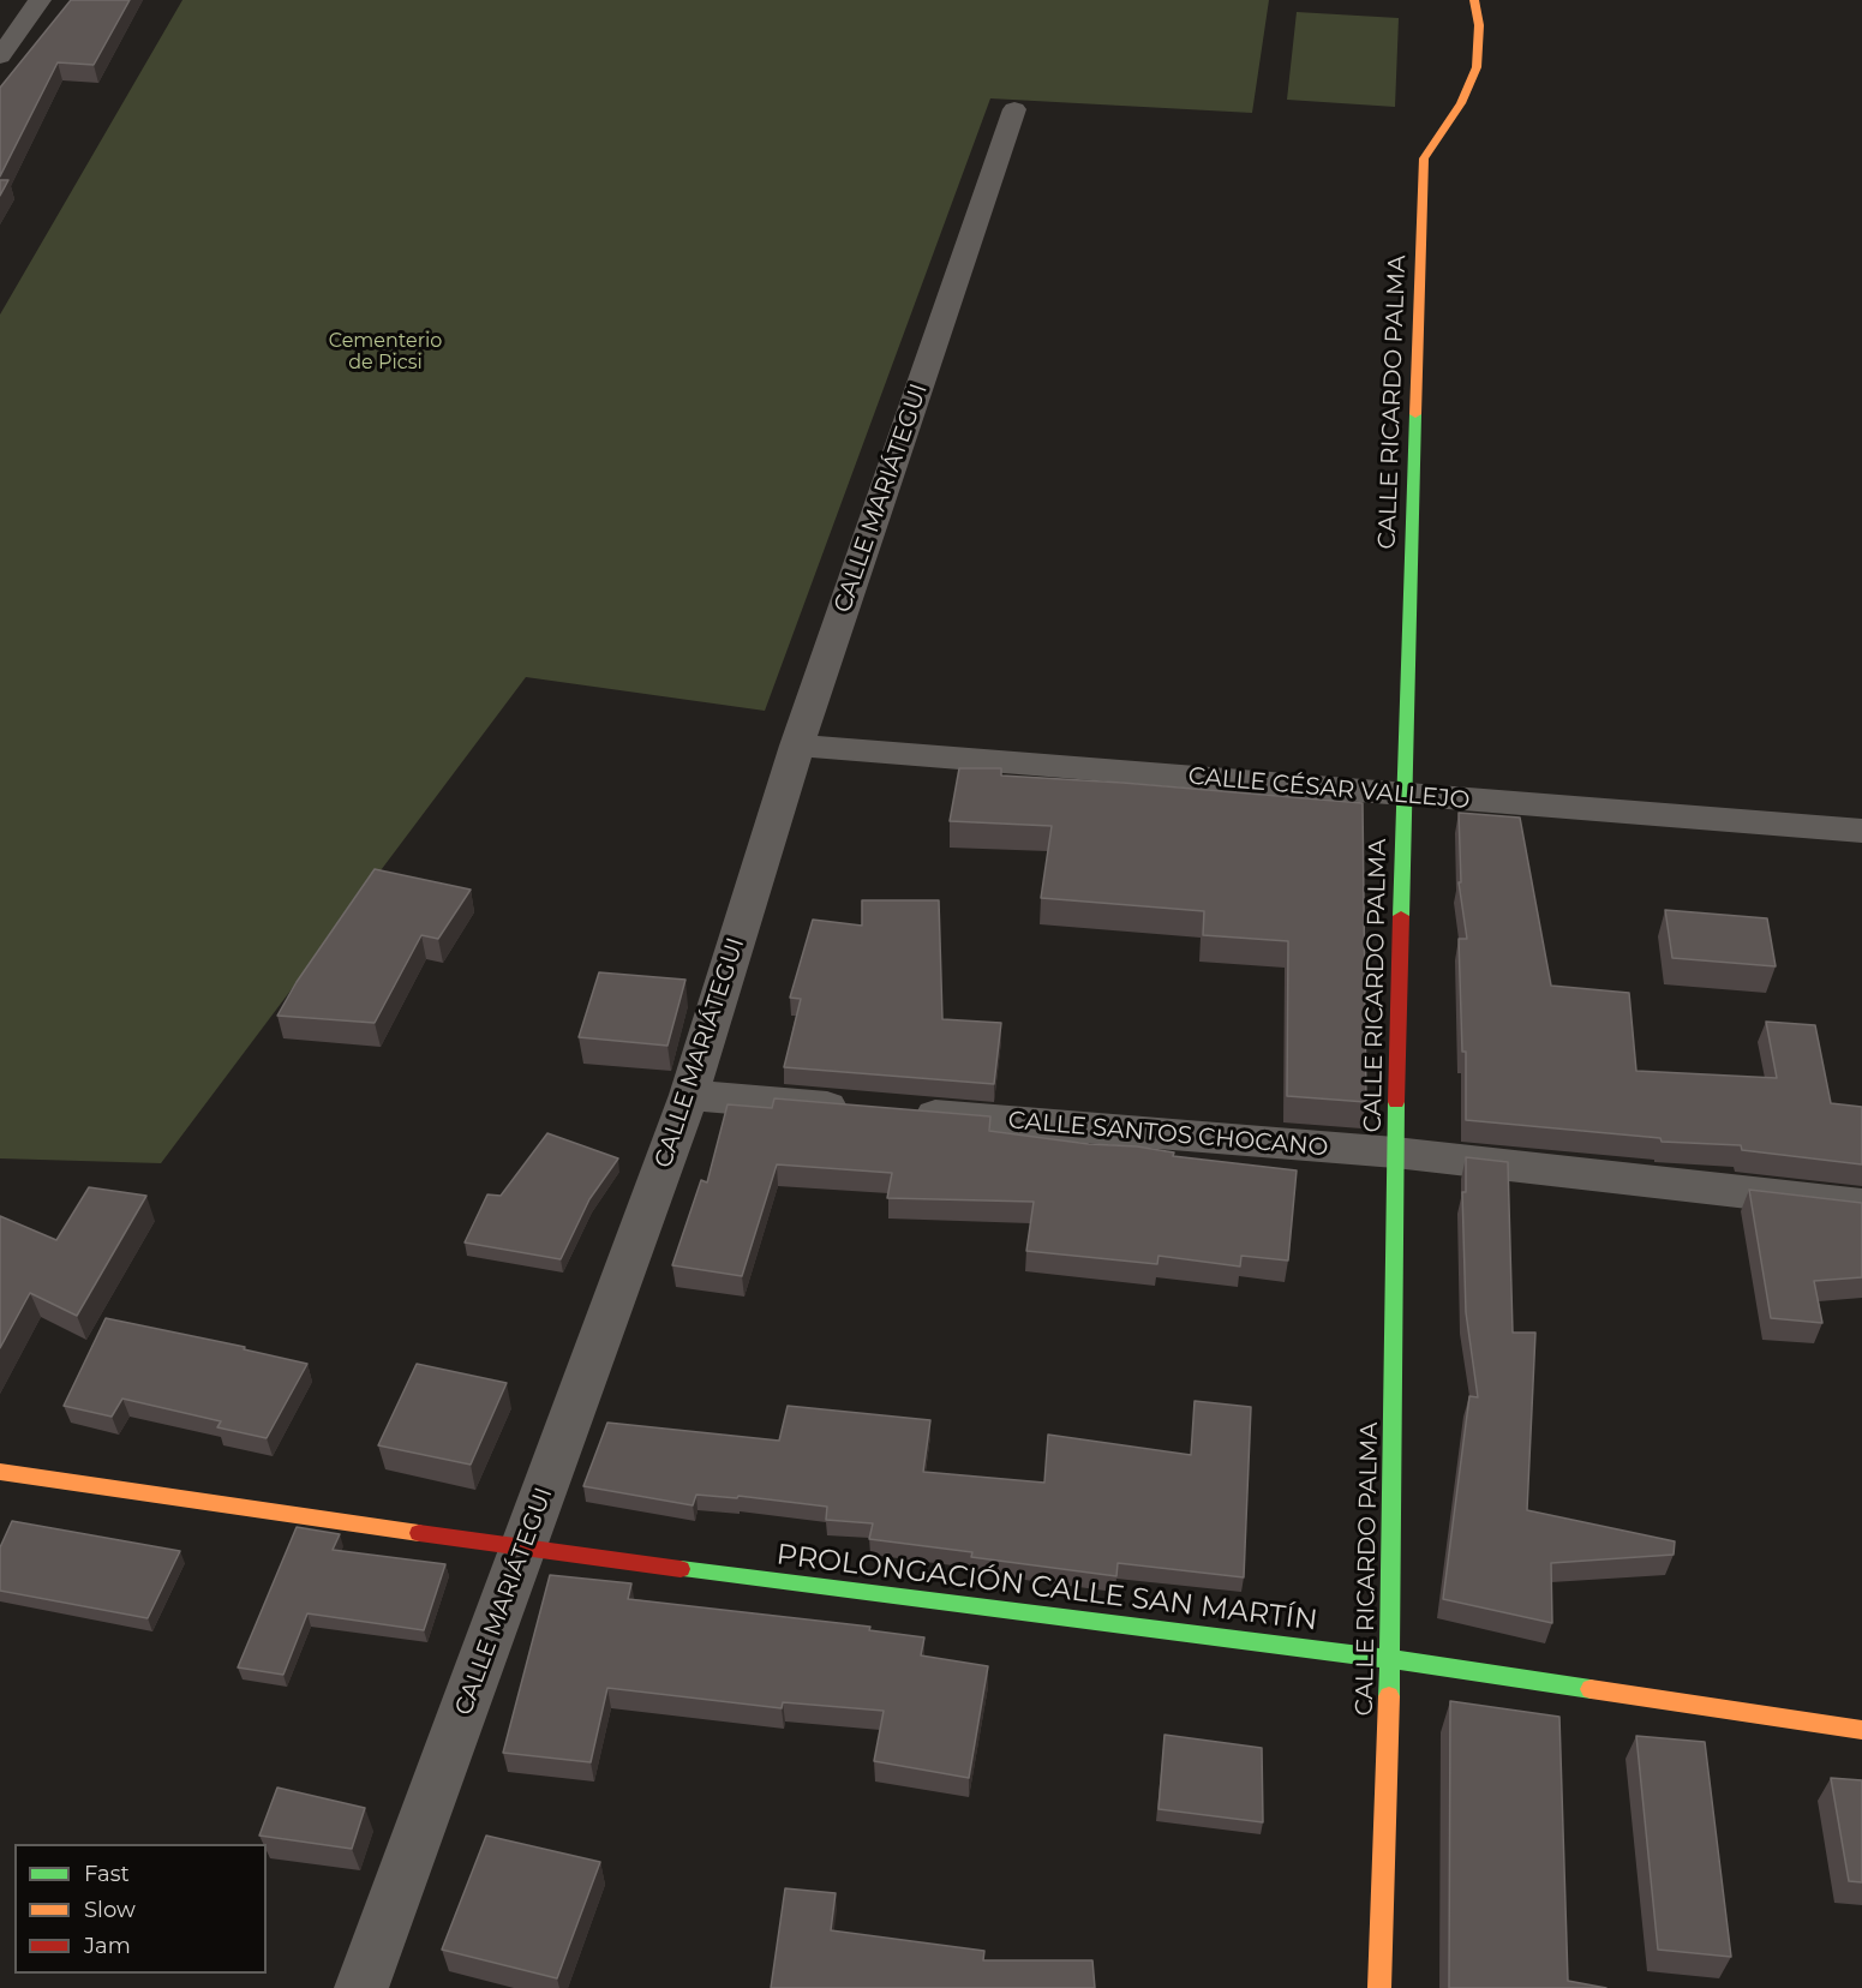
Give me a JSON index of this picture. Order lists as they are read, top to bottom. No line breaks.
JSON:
{"streets":{"street":["CALLE RICARDO PALMA","CALLE MARIÁTEGUI","CALLE CÉSAR VALLEJO","CALLE SANTOS CHOCANO","PROLONGACIÓN CALLE SAN MARTÍN"]},"crossings":[["CALLE RICARDO PALMA","CALLE CÉSAR VALLEJO"],["CALLE RICARDO PALMA","CALLE SANTOS CHOCANO"],["CALLE RICARDO PALMA","PROLONGACIÓN CALLE SAN MARTÍN"],["CALLE MARIÁTEGUI","CALLE CÉSAR VALLEJO"],["CALLE MARIÁTEGUI","PROLONGACIÓN CALLE SAN MARTÍN"]],"parks":["Cementerio de Picsi"],"legend":["Fast","Slow","Jam"]}
